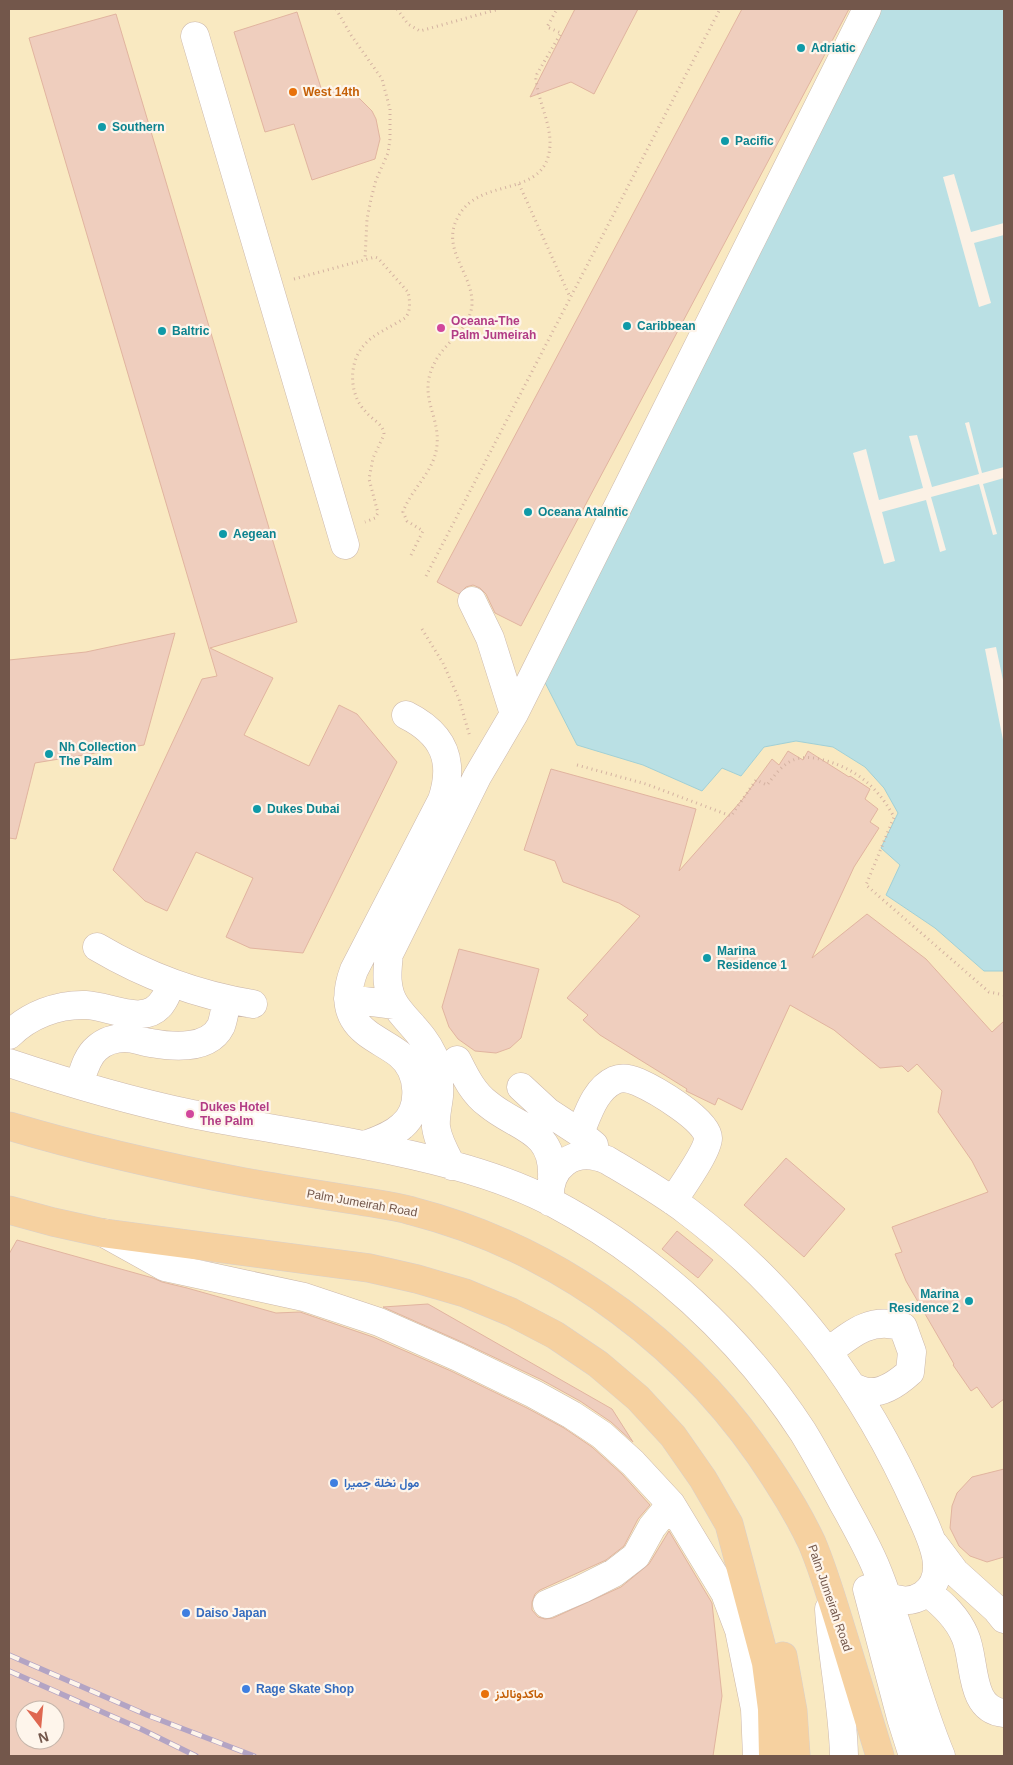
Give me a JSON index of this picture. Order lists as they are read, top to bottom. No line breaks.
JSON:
{"streets":{"main road":["Palm Jumeirah Road"]},"places":["Adriatic","West 14th","Southern","Pacific","Caribbean","Oceana-The Palm Jumeirah","Baltric","Oceana Atalntic","Aegean","Nh Collection The Palm","Dukes Dubai","Marina Residence 1","Dukes Hotel The Palm","Marina Residence 2","مول نخلة جميرا","Daiso Japan","Rage Skate Shop","ماكدونالدز"],"north":"bottom"}
